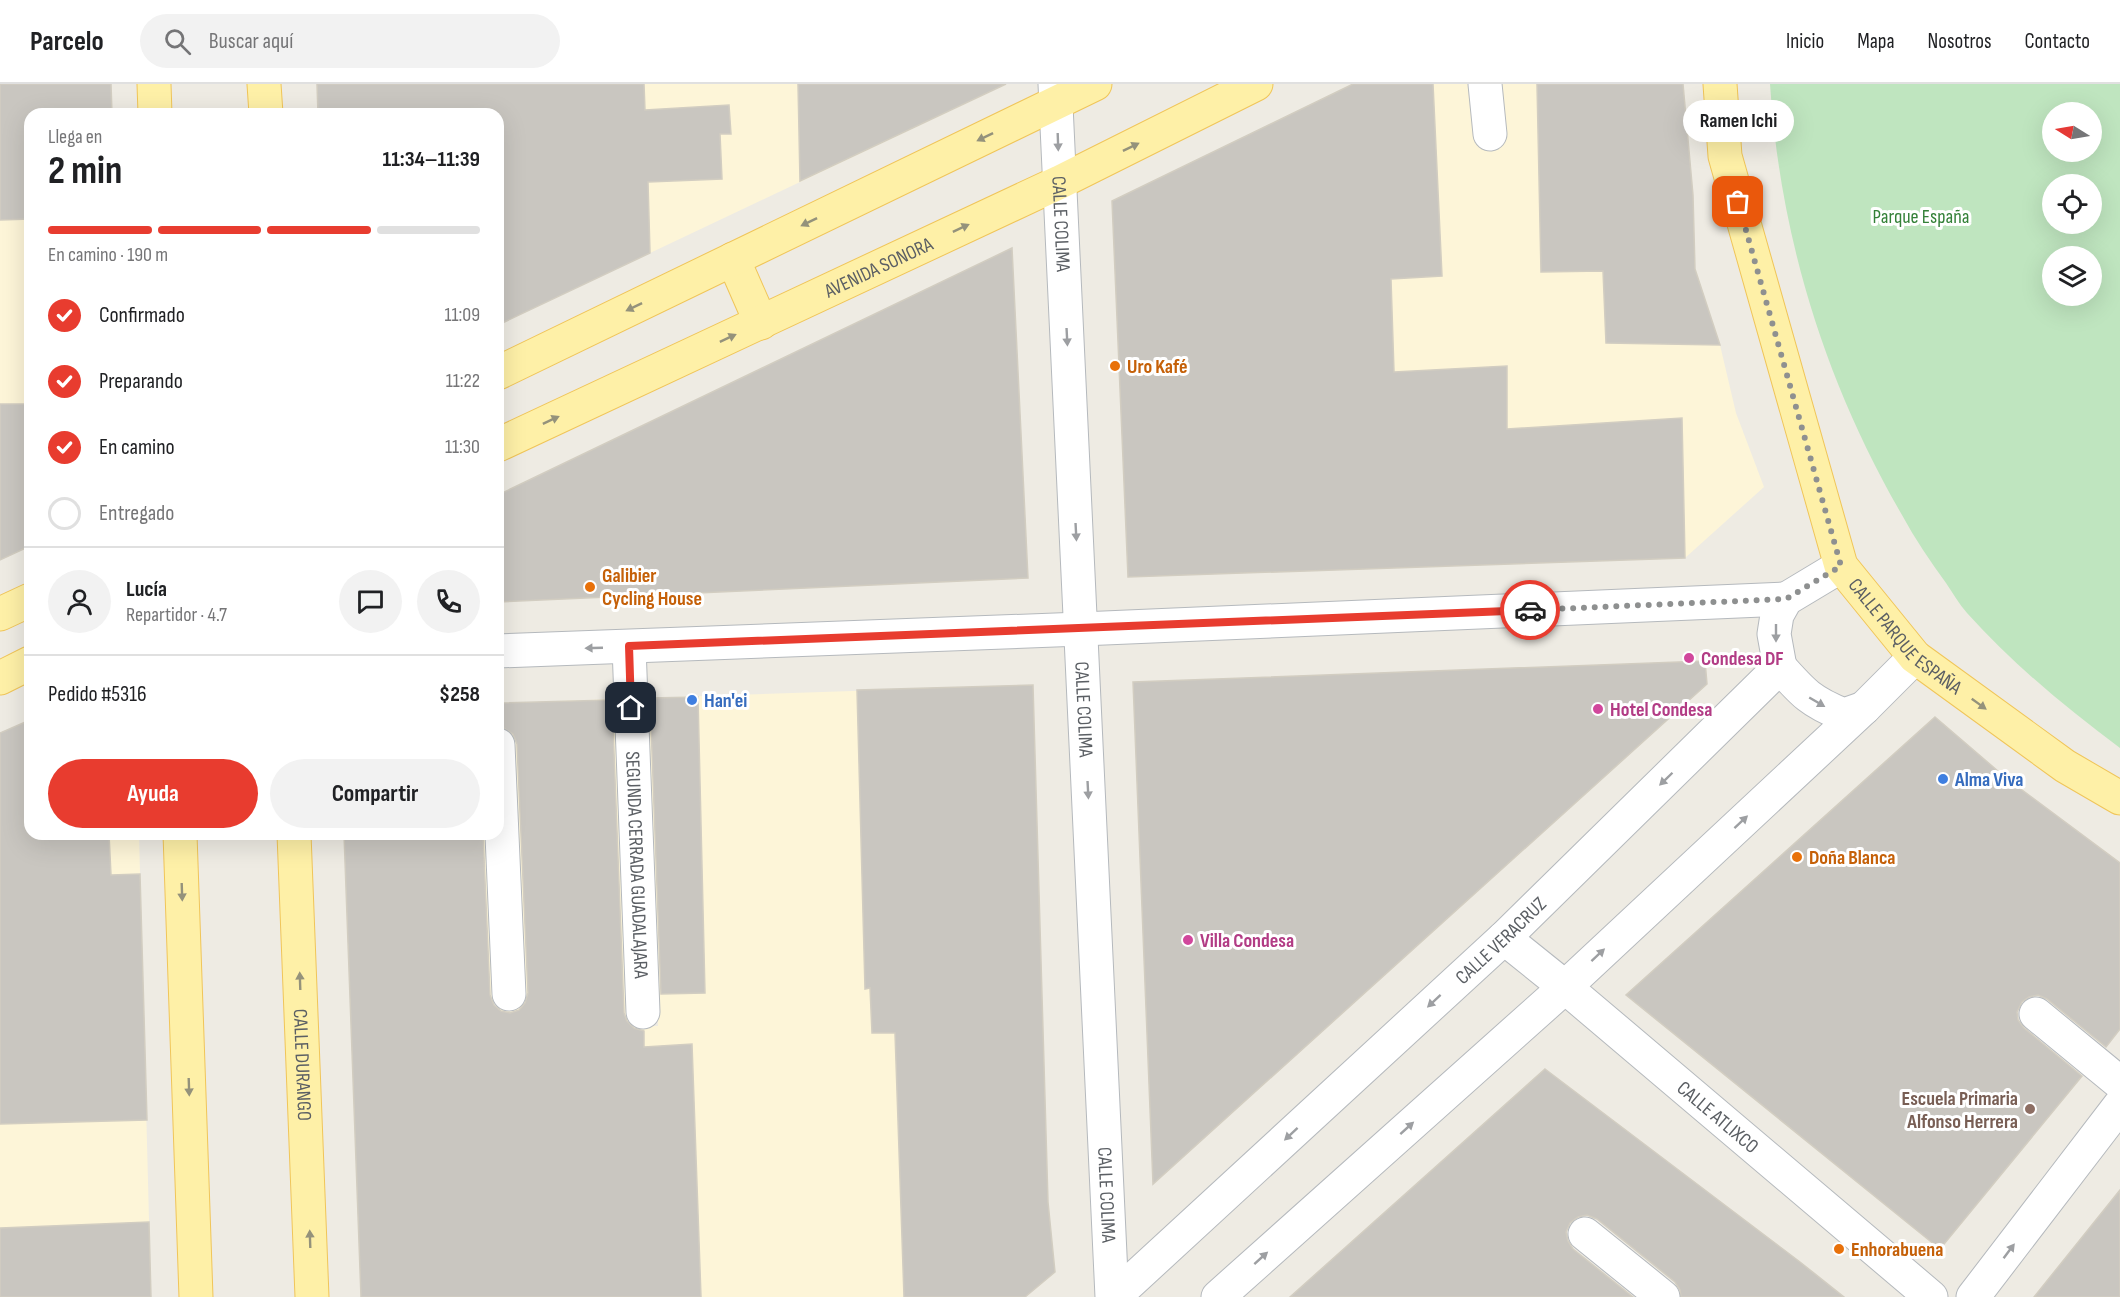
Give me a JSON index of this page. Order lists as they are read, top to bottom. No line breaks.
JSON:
{"streets":{"main road":["AVENIDA SONORA","CALLE PARQUE ESPAÑA","CALLE DURANGO"],"street":["CALLE COLIMA","SEGUNDA CERRADA GUADALAJARA","CALLE VERACRUZ","CALLE ATLIXCO"]},"crossings":[["CALLE COLIMA","AVENIDA SONORA"],["CALLE COLIMA","CALLE VERACRUZ"],["CALLE PARQUE ESPAÑA","CALLE VERACRUZ"],["CALLE VERACRUZ","CALLE ATLIXCO"]],"one_way":["CALLE COLIMA"],"parks":["Parque España"],"places":["Ramen Ichi","Uro Kafé","Galibier Cycling House","Condesa DF","Han'ei","Hotel Condesa","Alma Viva","Doña Blanca","Villa Condesa","Escuela Primaria Alfonso Herrera","Enhorabuena"],"north":"left","page":{"header":"Parcelo","search":"Buscar aquí","nav":["Inicio","Mapa","Nosotros","Contacto"],"bubble":"Ramen Ichi","heading":["2 min","Llega en","11:34–11:39"],"panel":["Lucía","Repartidor · 4.7","Pedido #5316","$258"],"bar":"En camino · 190 m","list":[["Confirmado","11:09"],["Preparando","11:22"],["En camino","11:30"],"Entregado"],"buttons":["Ayuda","Compartir"]}}
